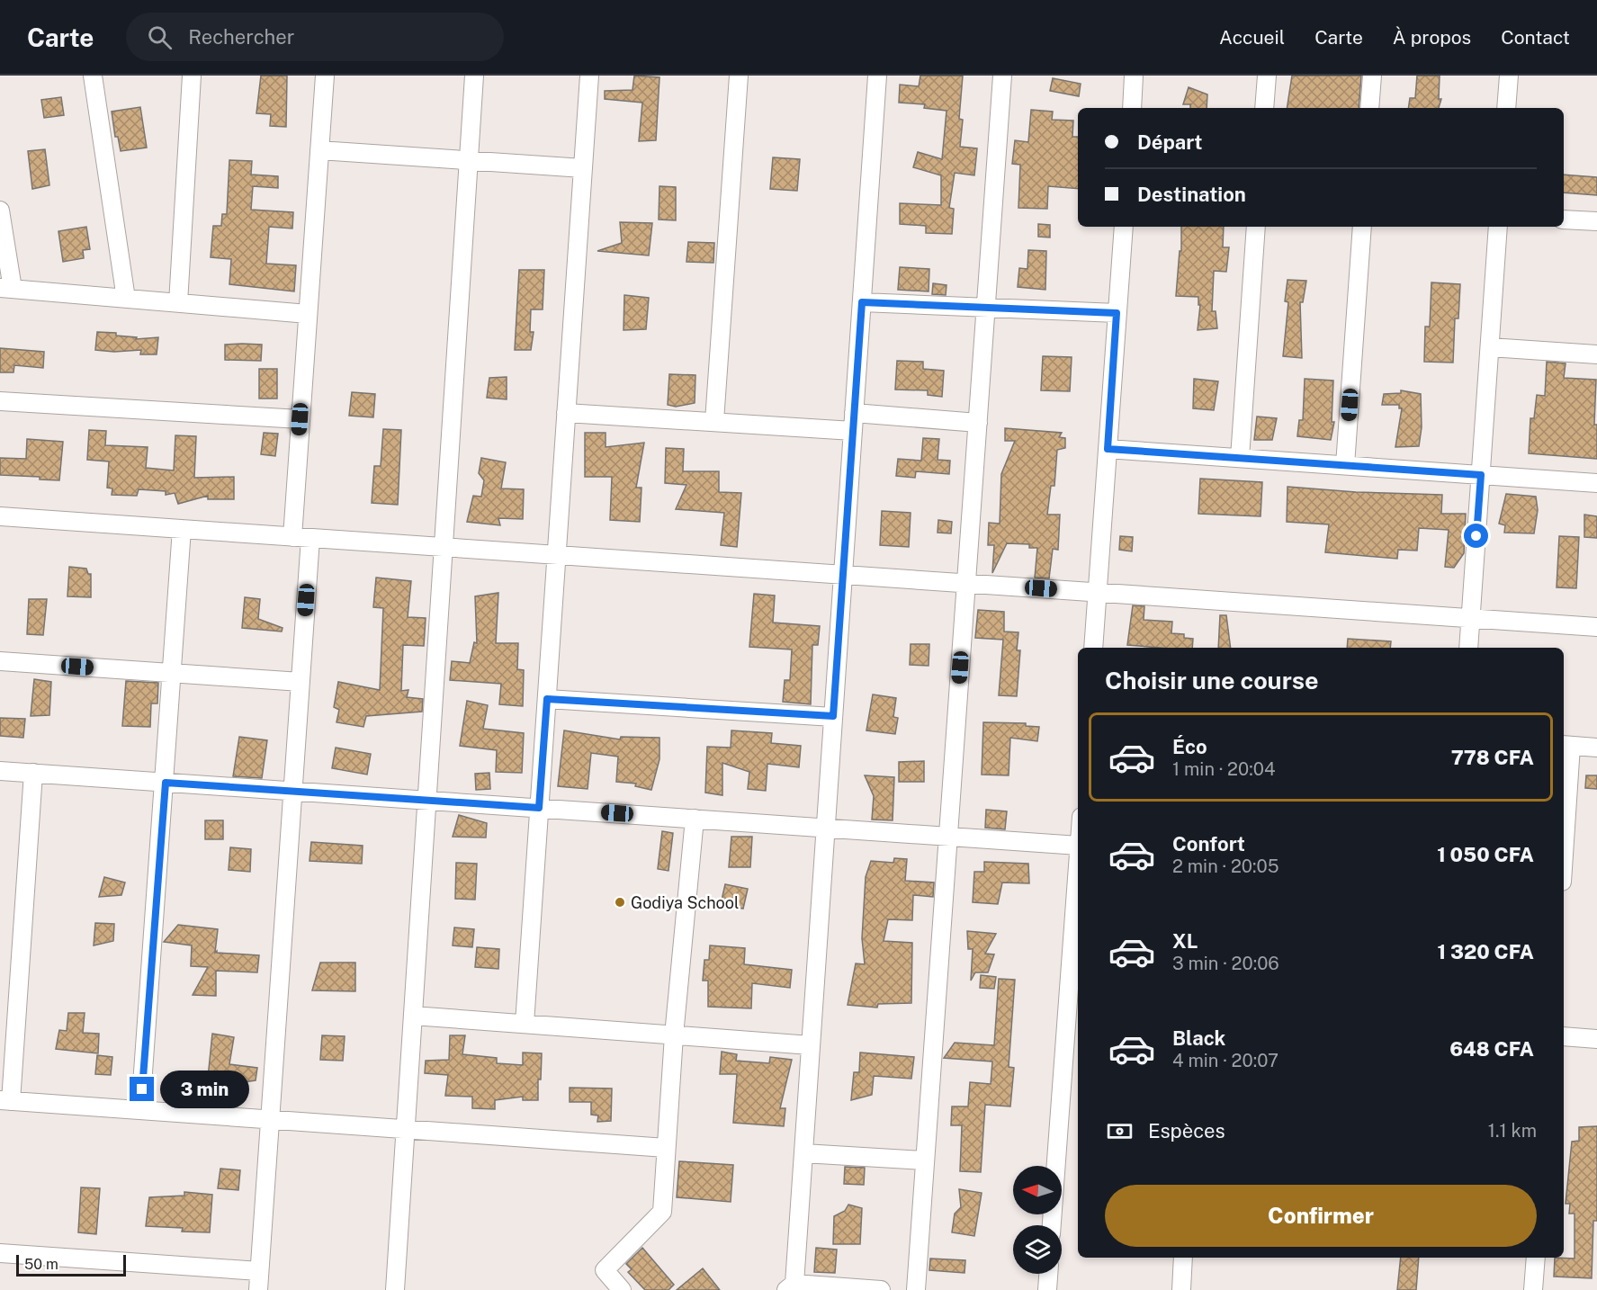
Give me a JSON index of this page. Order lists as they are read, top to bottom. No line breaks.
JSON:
{"places":["Godiya School"],"scale_bar":"50 m","north":"left","page":{"header":"Carte","search":"Rechercher","nav":["Accueil","Carte","À propos","Contact"],"banner":["Départ","Destination"],"heading":"Choisir une course","list":[{"name":"Éco","note":"1 min · 20:04","value":"778 CFA"},{"name":"Confort","note":"2 min · 20:05","value":"1 050 CFA"},{"name":"XL","note":"3 min · 20:06","value":"1 320 CFA"},{"name":"Black","note":"4 min · 20:07","value":"648 CFA"}],"bubble":"3 min","pay":["Espèces","1.1 km"],"buttons":"Confirmer","scale":"50 m"}}
